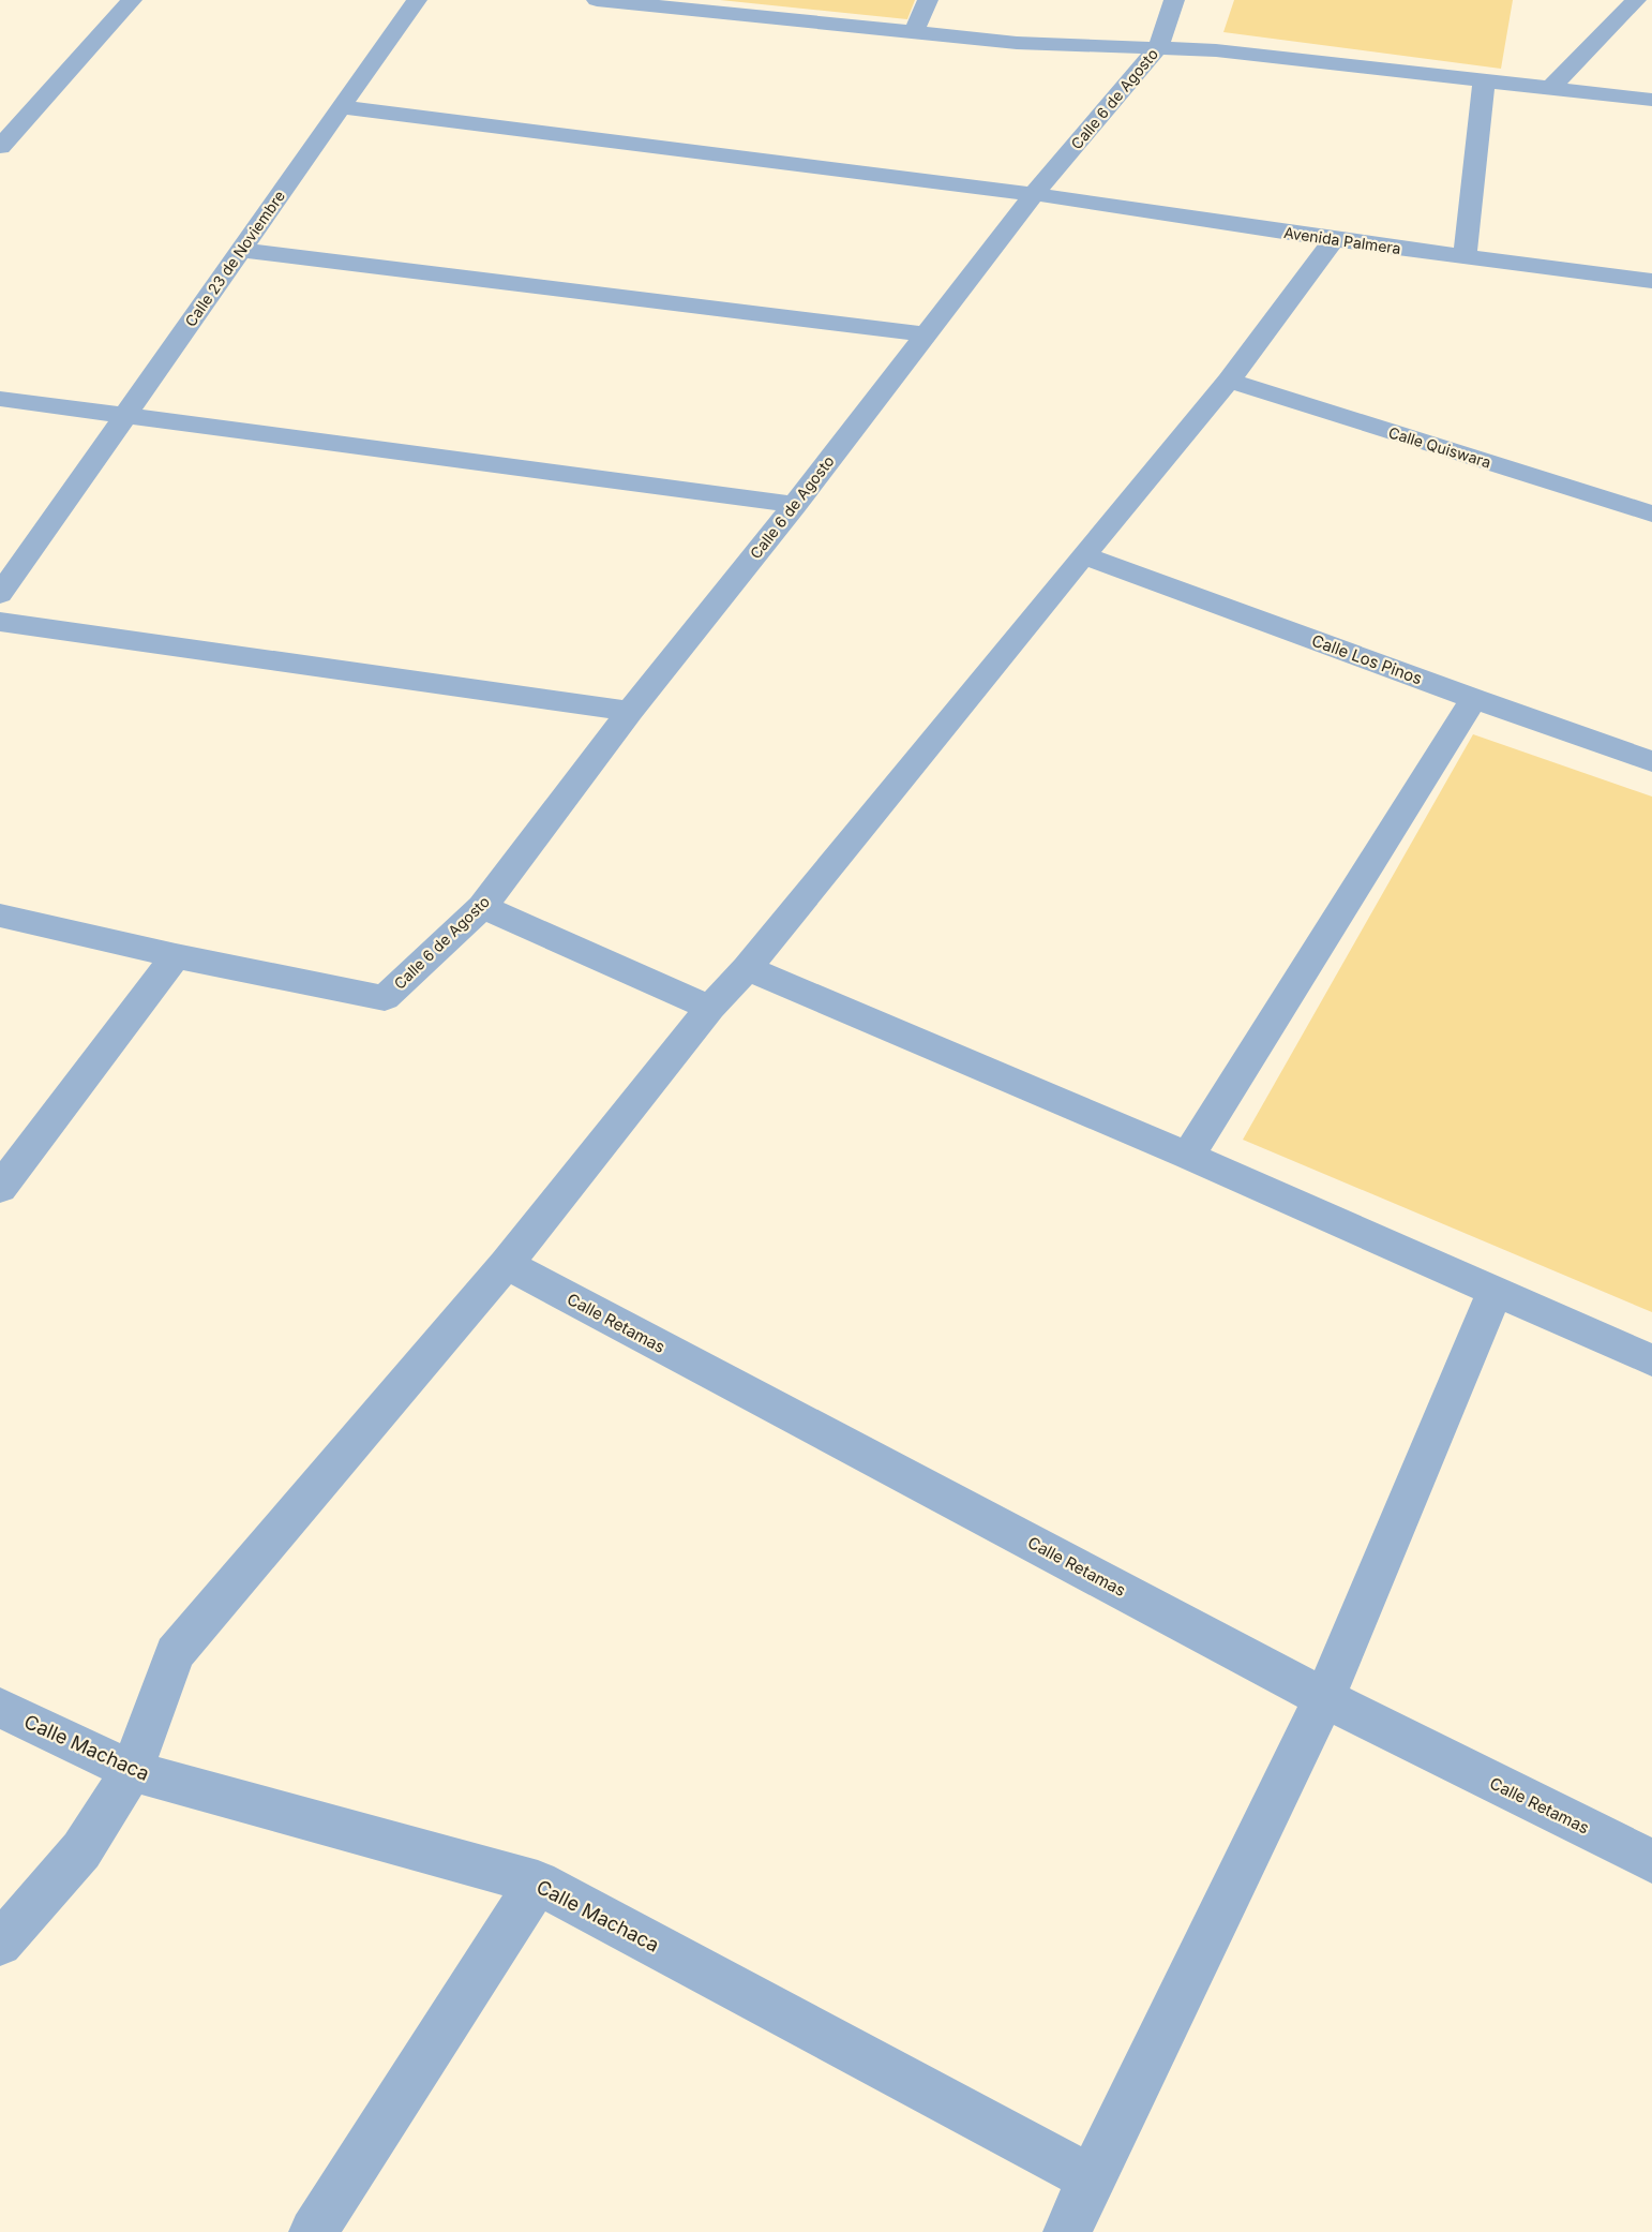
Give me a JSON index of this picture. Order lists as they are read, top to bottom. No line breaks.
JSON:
{"streets":{"street":["Calle 6 de Agosto","Avenida Palmera","Calle 23 de Noviembre","Calle Quiswara","Calle Los Pinos","Calle Retamas","Calle Machaca"]},"crossings":[["Calle 6 de Agosto","Avenida Palmera"],["Avenida Palmera","Calle 23 de Noviembre"]]}
